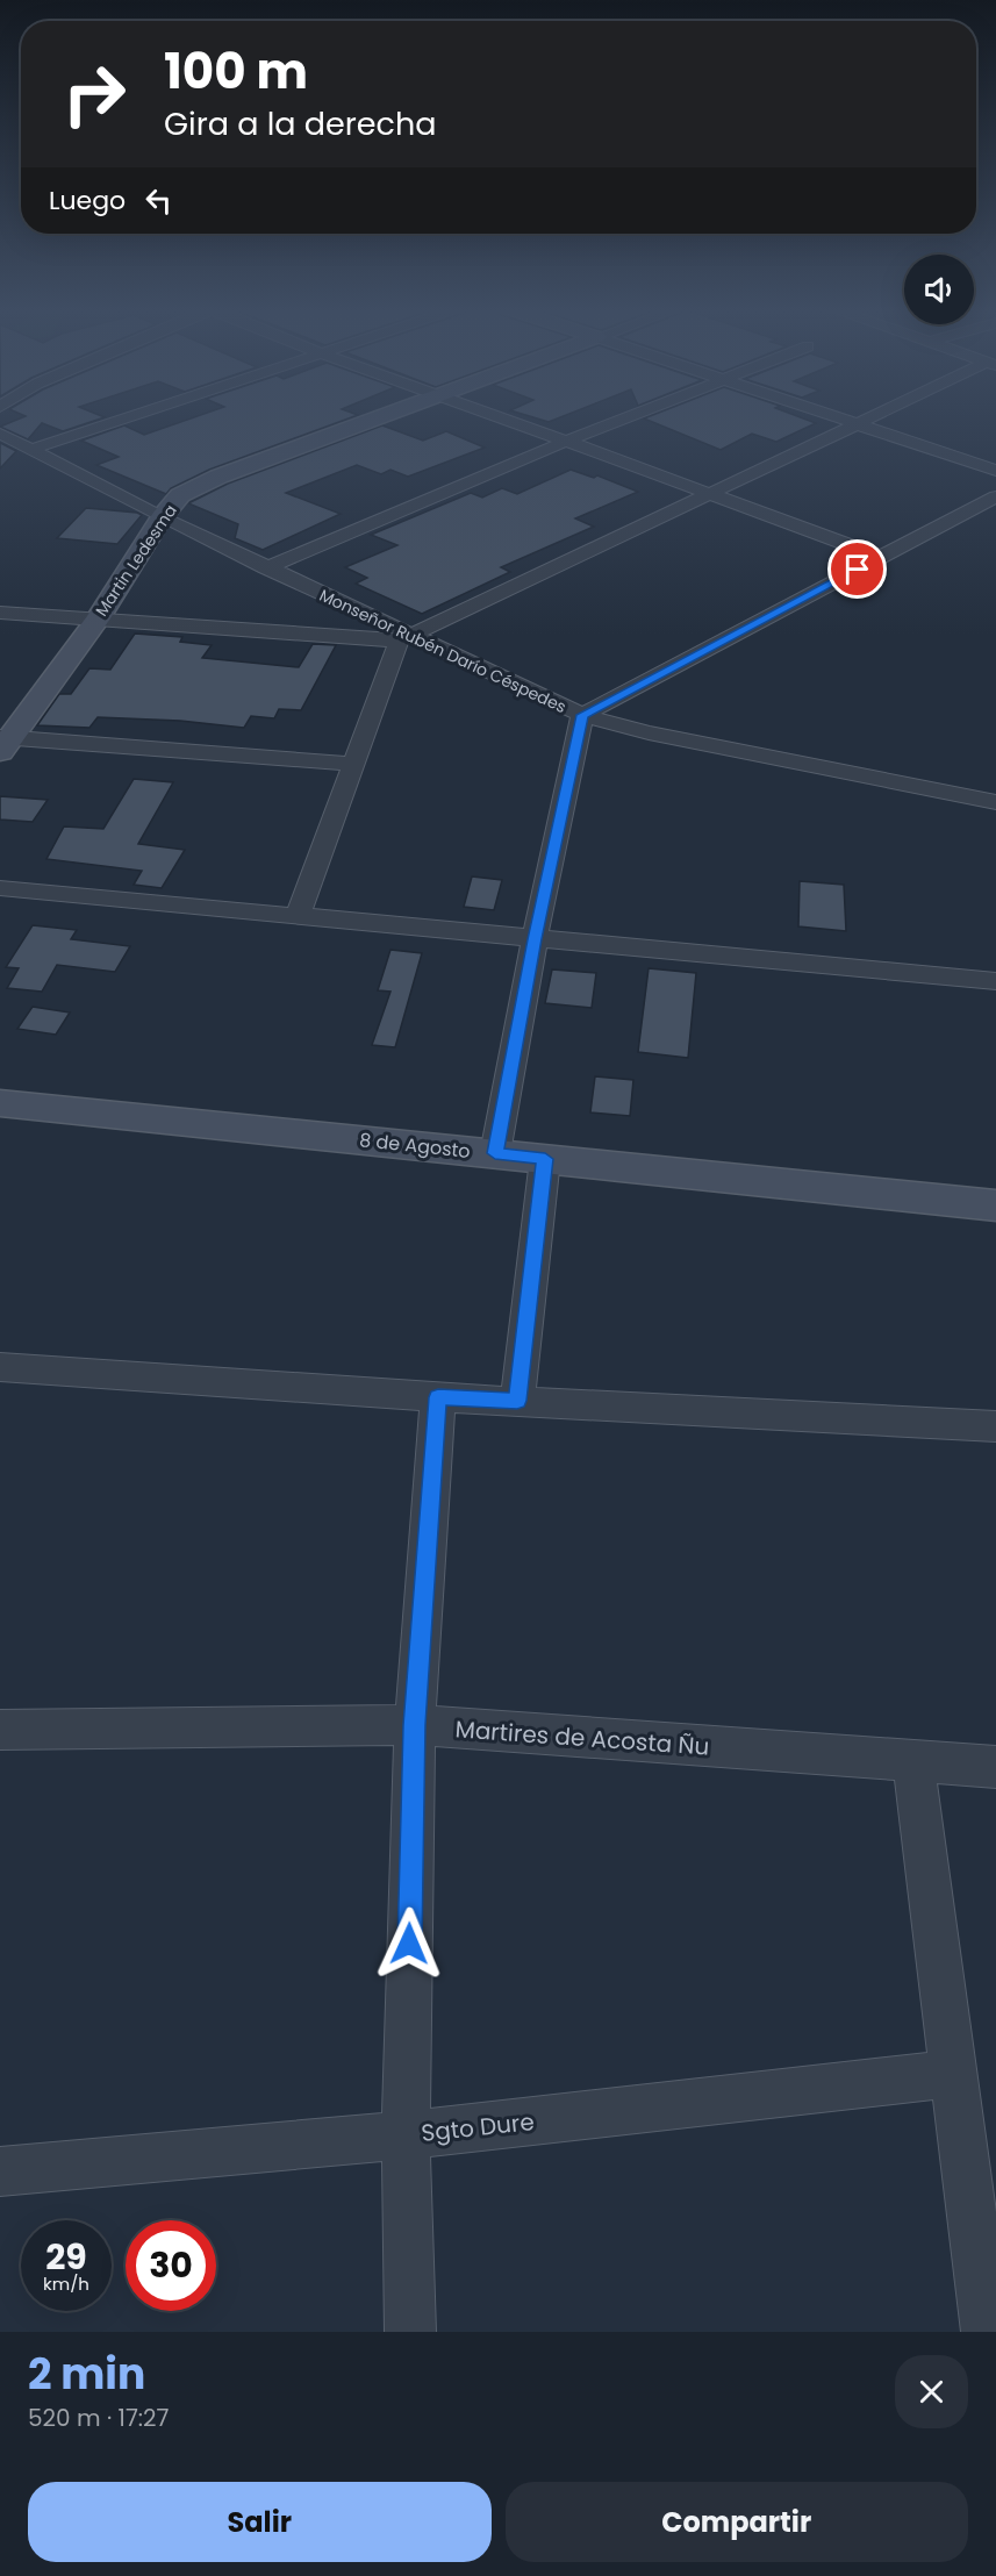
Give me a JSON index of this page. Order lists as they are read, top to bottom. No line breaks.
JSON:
{"streets":{"street":["Martin Ledesma","Monseñor Rubén Darío Céspedes","8 de Agosto","Martires de Acosta Ñu","Sgto Dure"]},"crossings":[["Martin Ledesma","Monseñor Rubén Darío Céspedes"]],"page":{"turn":["100 m","Gira a la derecha"],"then":"Luego","speed":"29 km/h","limit":"30","heading":["2 min","520 m · 17:27"],"buttons":["Salir","Compartir"]}}
